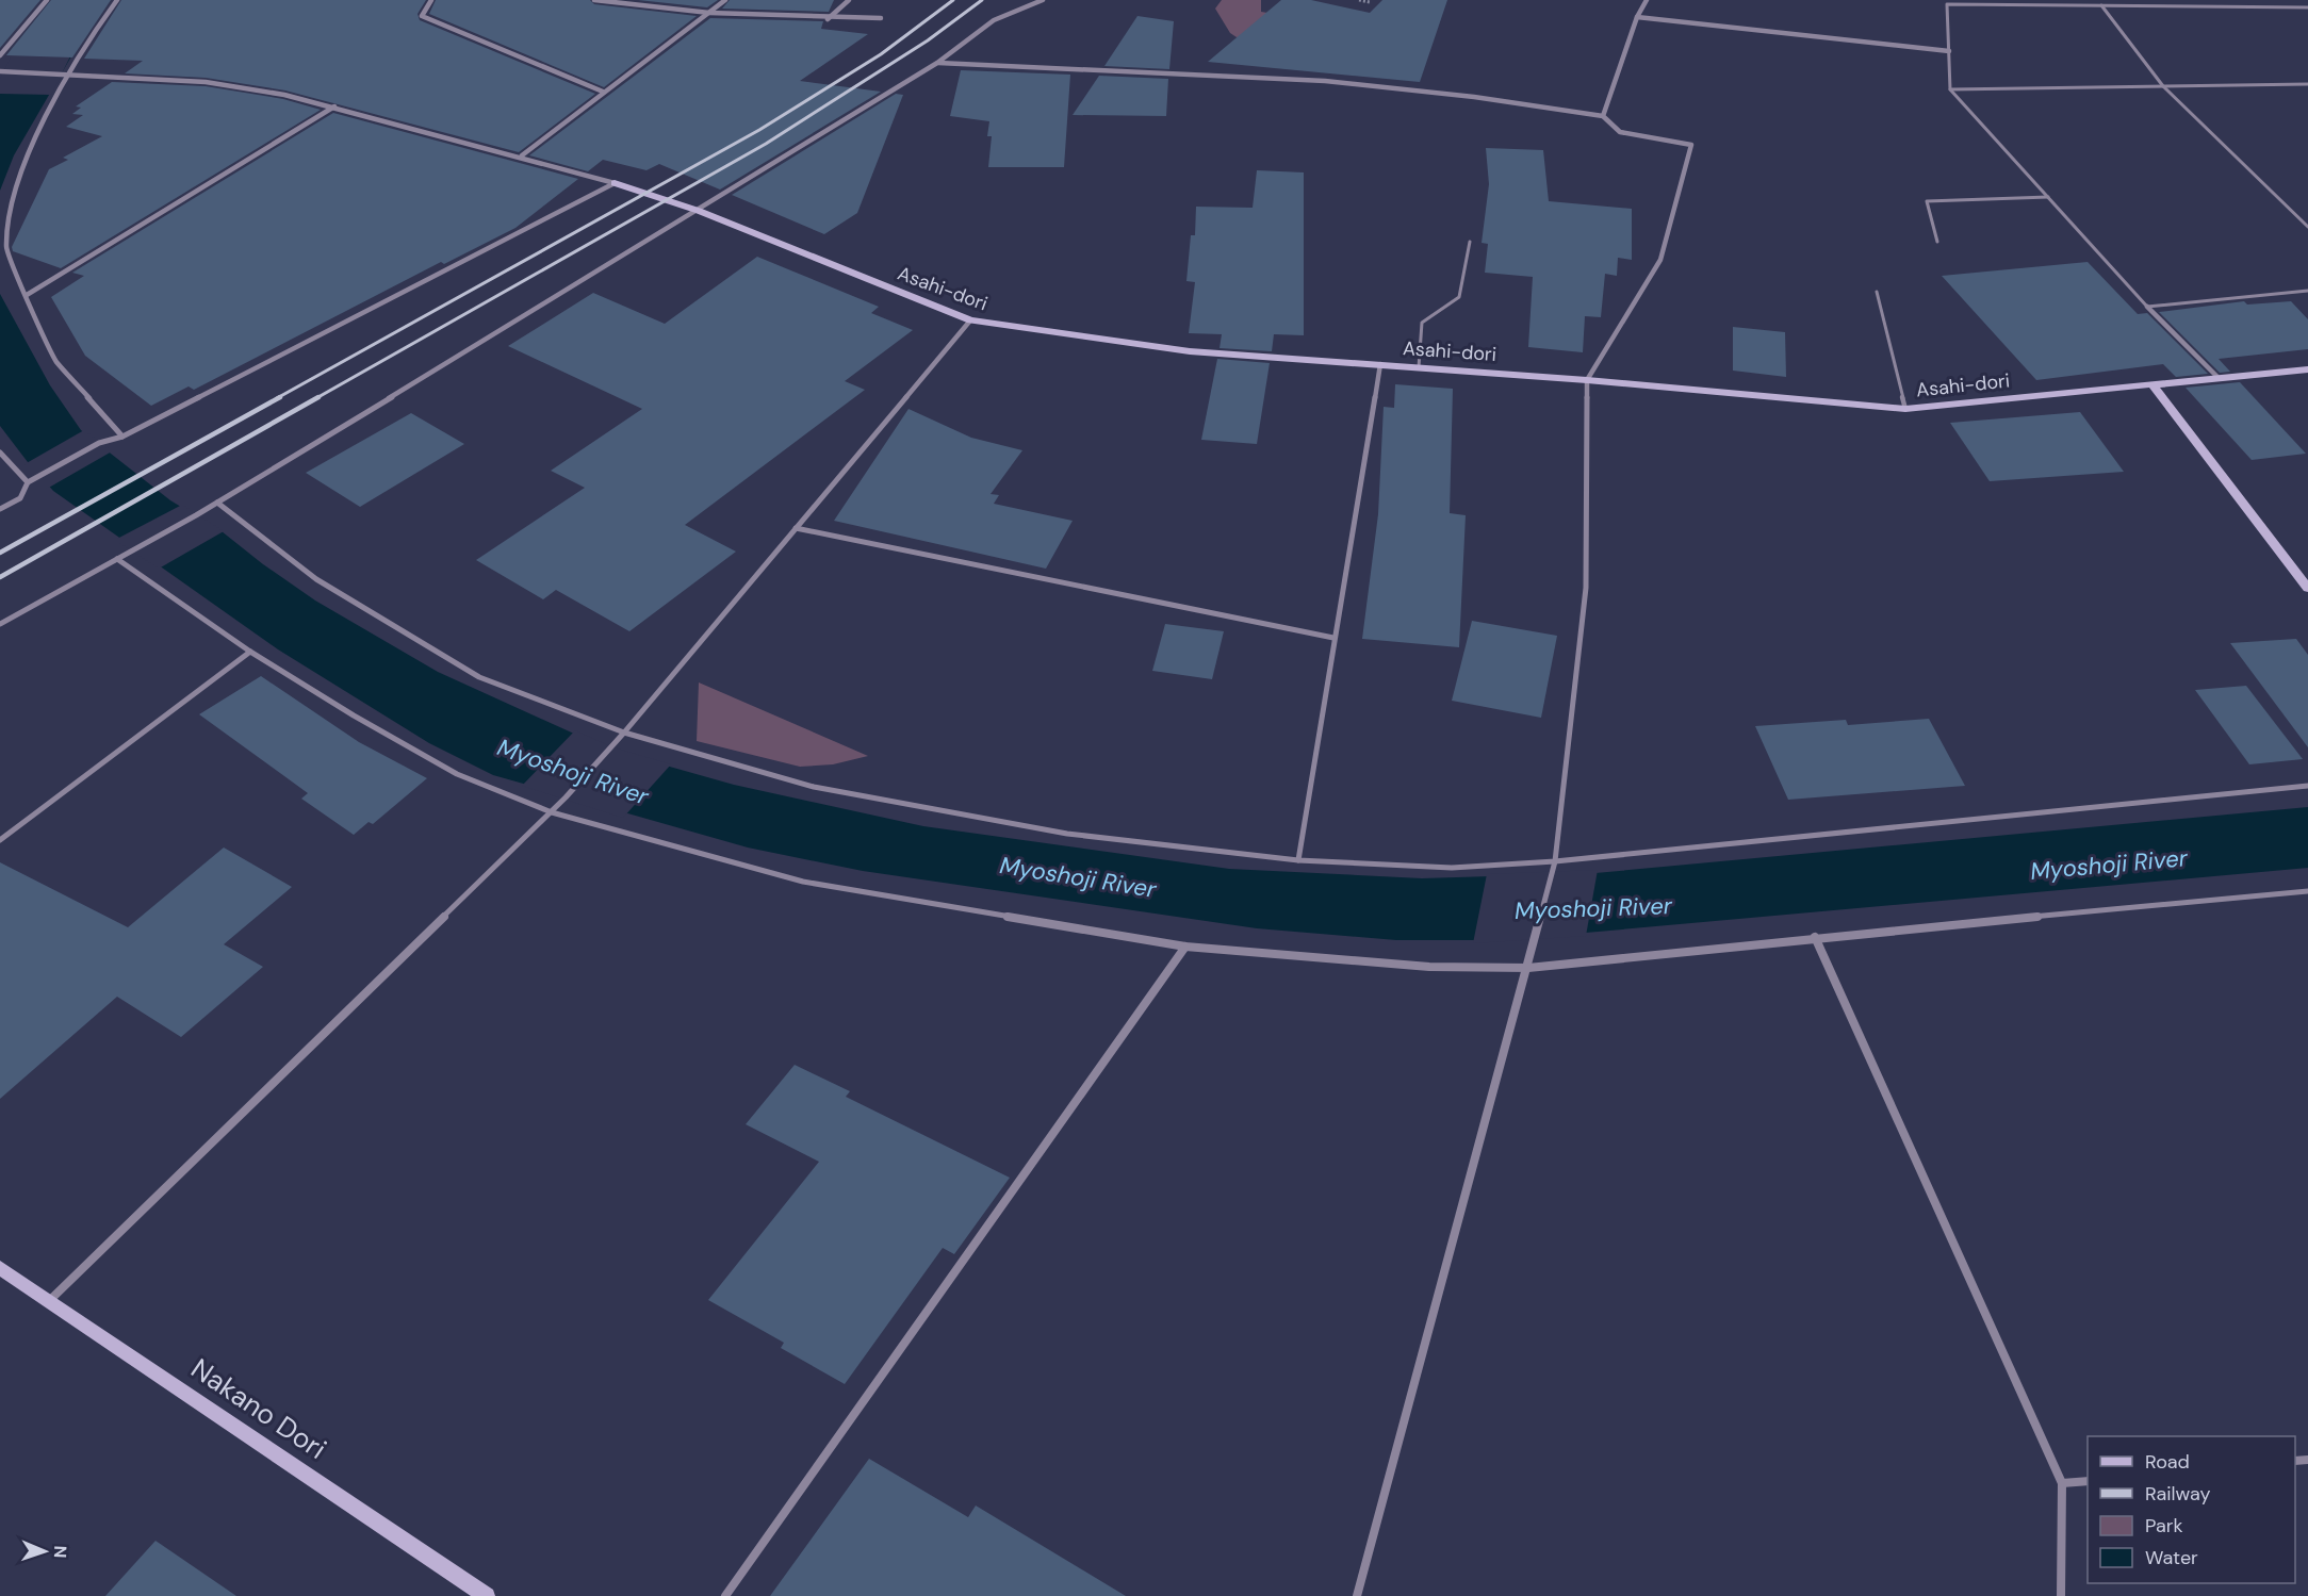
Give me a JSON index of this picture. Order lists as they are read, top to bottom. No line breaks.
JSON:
{"streets":{"street":["Asahi-dori","Nakano Dori"]},"water":["Myoshoji River"],"legend":["Road","Railway","Park","Water"],"north":"right"}
